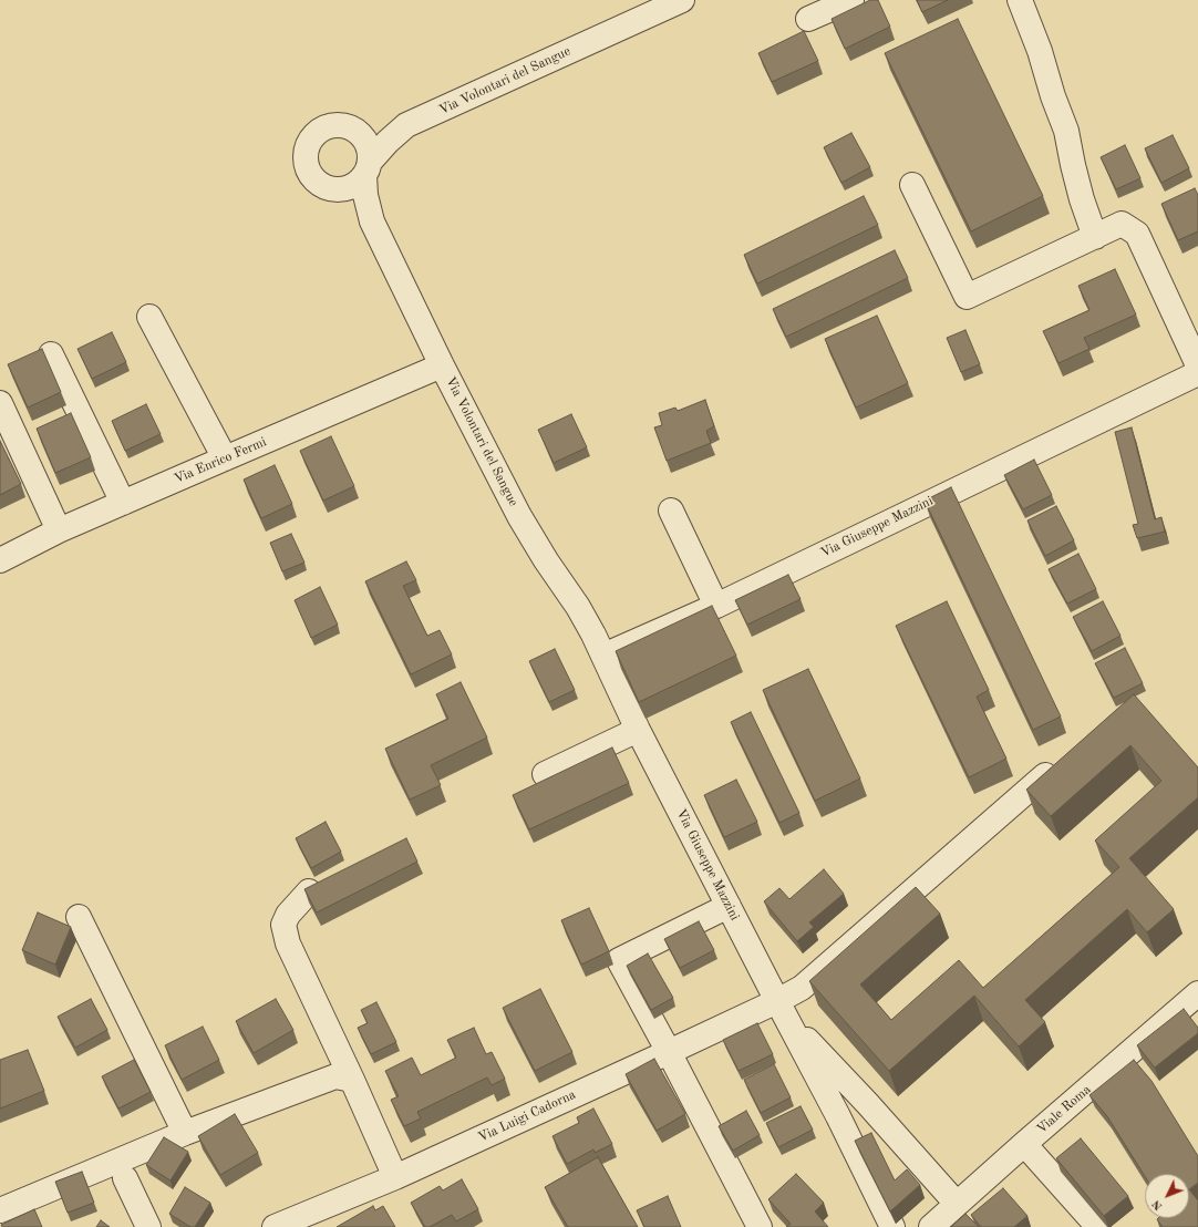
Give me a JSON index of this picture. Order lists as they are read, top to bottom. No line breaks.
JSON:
{"streets":{"street":["Via Volontari del Sangue","Via Enrico Fermi","Via Giuseppe Mazzini","Viale Roma","Via Luigi Cadorna"]},"crossings":[["Via Volontari del Sangue","Via Enrico Fermi"],["Via Volontari del Sangue","Via Giuseppe Mazzini"],["Via Giuseppe Mazzini","Viale Roma"],["Via Giuseppe Mazzini","Via Luigi Cadorna"]],"north":"bottom left"}
